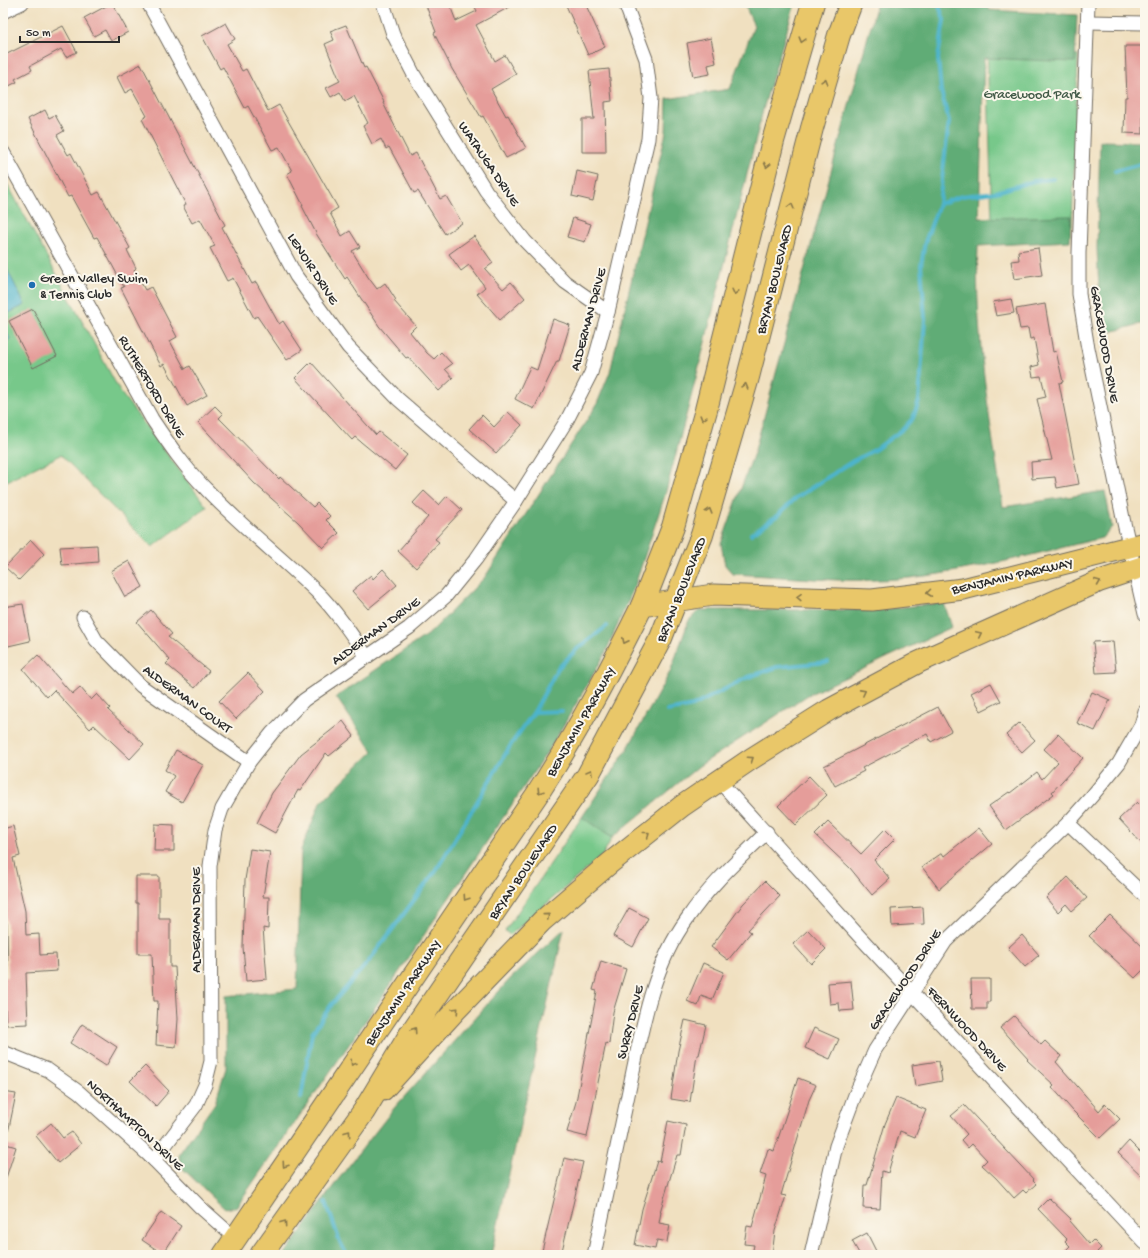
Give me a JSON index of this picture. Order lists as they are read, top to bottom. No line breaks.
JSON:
{"streets":{"highway":["BRYAN BOULEVARD","BENJAMIN PARKWAY"],"street":["WATAUGA DRIVE","LENOIR DRIVE","ALDERMAN DRIVE","GRACEWOOD DRIVE","RUTHERFORD DRIVE","ALDERMAN COURT","SURRY DRIVE","FERNWOOD DRIVE","NORTHAMPTON DRIVE"]},"crossings":[["WATAUGA DRIVE","ALDERMAN DRIVE"],["LENOIR DRIVE","ALDERMAN DRIVE"],["BRYAN BOULEVARD","BENJAMIN PARKWAY"],["ALDERMAN DRIVE","RUTHERFORD DRIVE"],["ALDERMAN DRIVE","ALDERMAN COURT"],["ALDERMAN DRIVE","NORTHAMPTON DRIVE"],["GRACEWOOD DRIVE","BENJAMIN PARKWAY"],["GRACEWOOD DRIVE","FERNWOOD DRIVE"],["BENJAMIN PARKWAY","NORTHAMPTON DRIVE"],["SURRY DRIVE","FERNWOOD DRIVE"]],"parks":["Gracewood Park"],"places":["Green Valley Swim & Tennis Club"],"scale_bar":"50 m"}
